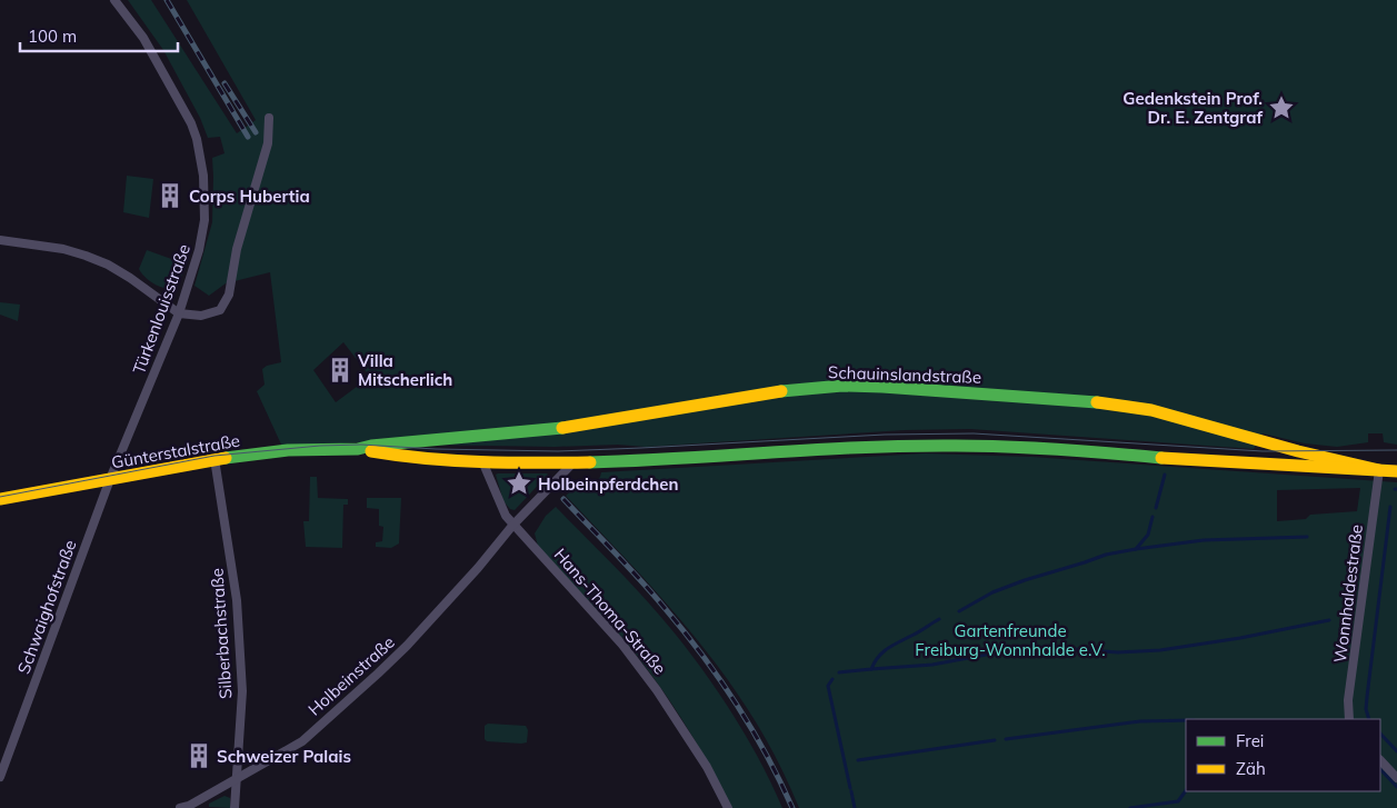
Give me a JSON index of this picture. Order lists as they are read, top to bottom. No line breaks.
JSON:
{"streets":{"main road":["Schauinslandstraße","Günterstalstraße"],"street":["Türkenlouisstraße","Wonnhaldestraße","Schwaighofstraße","Hans-Thoma-Straße","Silberbachstraße","Holbeinstraße"]},"crossings":[["Türkenlouisstraße","Günterstalstraße"],["Türkenlouisstraße","Schwaighofstraße"],["Schauinslandstraße","Günterstalstraße"],["Schauinslandstraße","Wonnhaldestraße"],["Schauinslandstraße","Holbeinstraße"],["Günterstalstraße","Schwaighofstraße"],["Günterstalstraße","Silberbachstraße"],["Günterstalstraße","Holbeinstraße"],["Hans-Thoma-Straße","Holbeinstraße"],["Silberbachstraße","Holbeinstraße"]],"parks":["Gartenfreunde Freiburg-Wonnhalde e.V."],"places":{"place":["Gedenkstein Prof. Dr. E. Zentgraf","Holbeinpferdchen"],"building":["Corps Hubertia","Villa Mitscherlich","Schweizer Palais"]},"legend":["Frei","Zäh"],"scale_bar":"100 m"}
